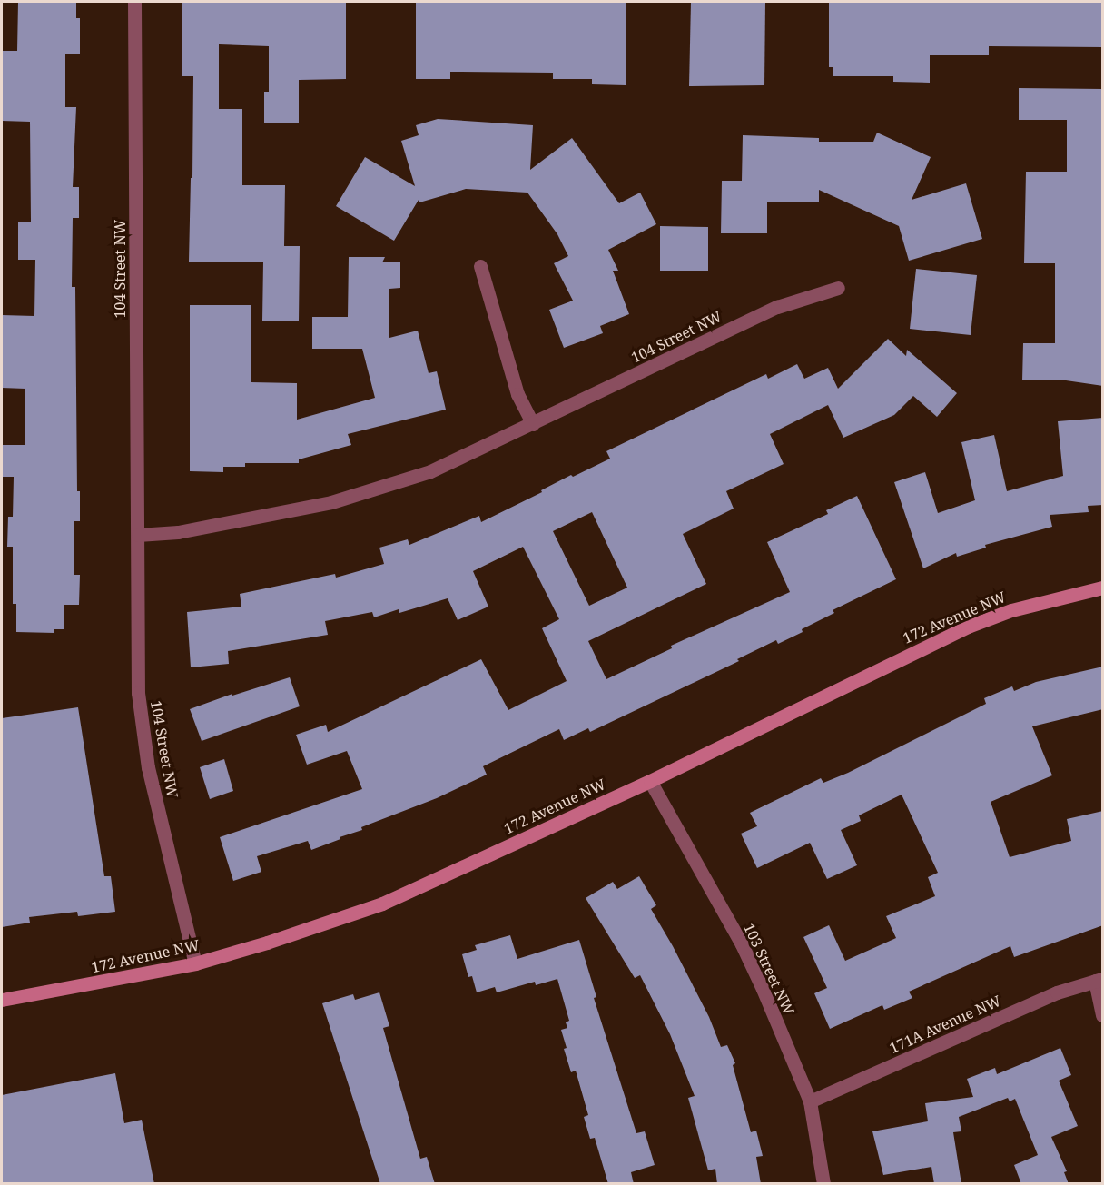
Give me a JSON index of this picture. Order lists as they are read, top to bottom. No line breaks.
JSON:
{"streets":{"street":["104 Street NW","172 Avenue NW","103 Street NW","171A Avenue NW"]},"crossings":[["104 Street NW","172 Avenue NW"],["172 Avenue NW","103 Street NW"],["103 Street NW","171A Avenue NW"]]}
